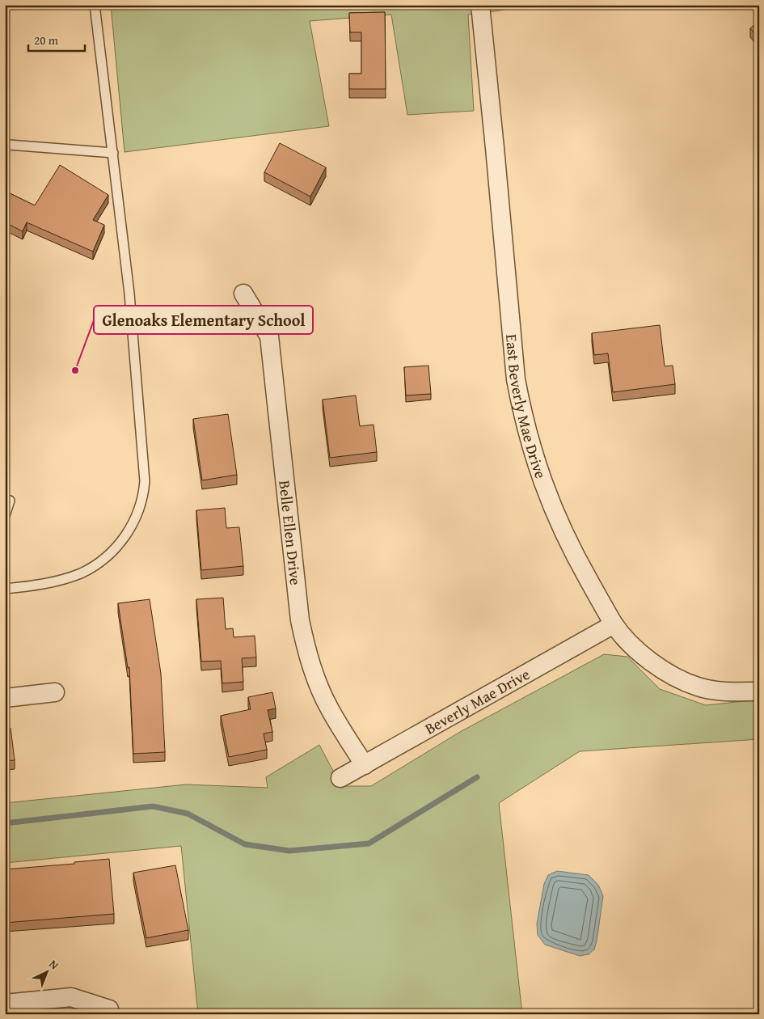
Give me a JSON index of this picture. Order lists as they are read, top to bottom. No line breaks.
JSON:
{"streets":{"street":["East Beverly Mae Drive","Belle Ellen Drive","Beverly Mae Drive"]},"crossings":[["East Beverly Mae Drive","Beverly Mae Drive"],["Belle Ellen Drive","Beverly Mae Drive"]],"places":["Glenoaks Elementary School"],"scale_bar":"20 m","north":"top right"}
